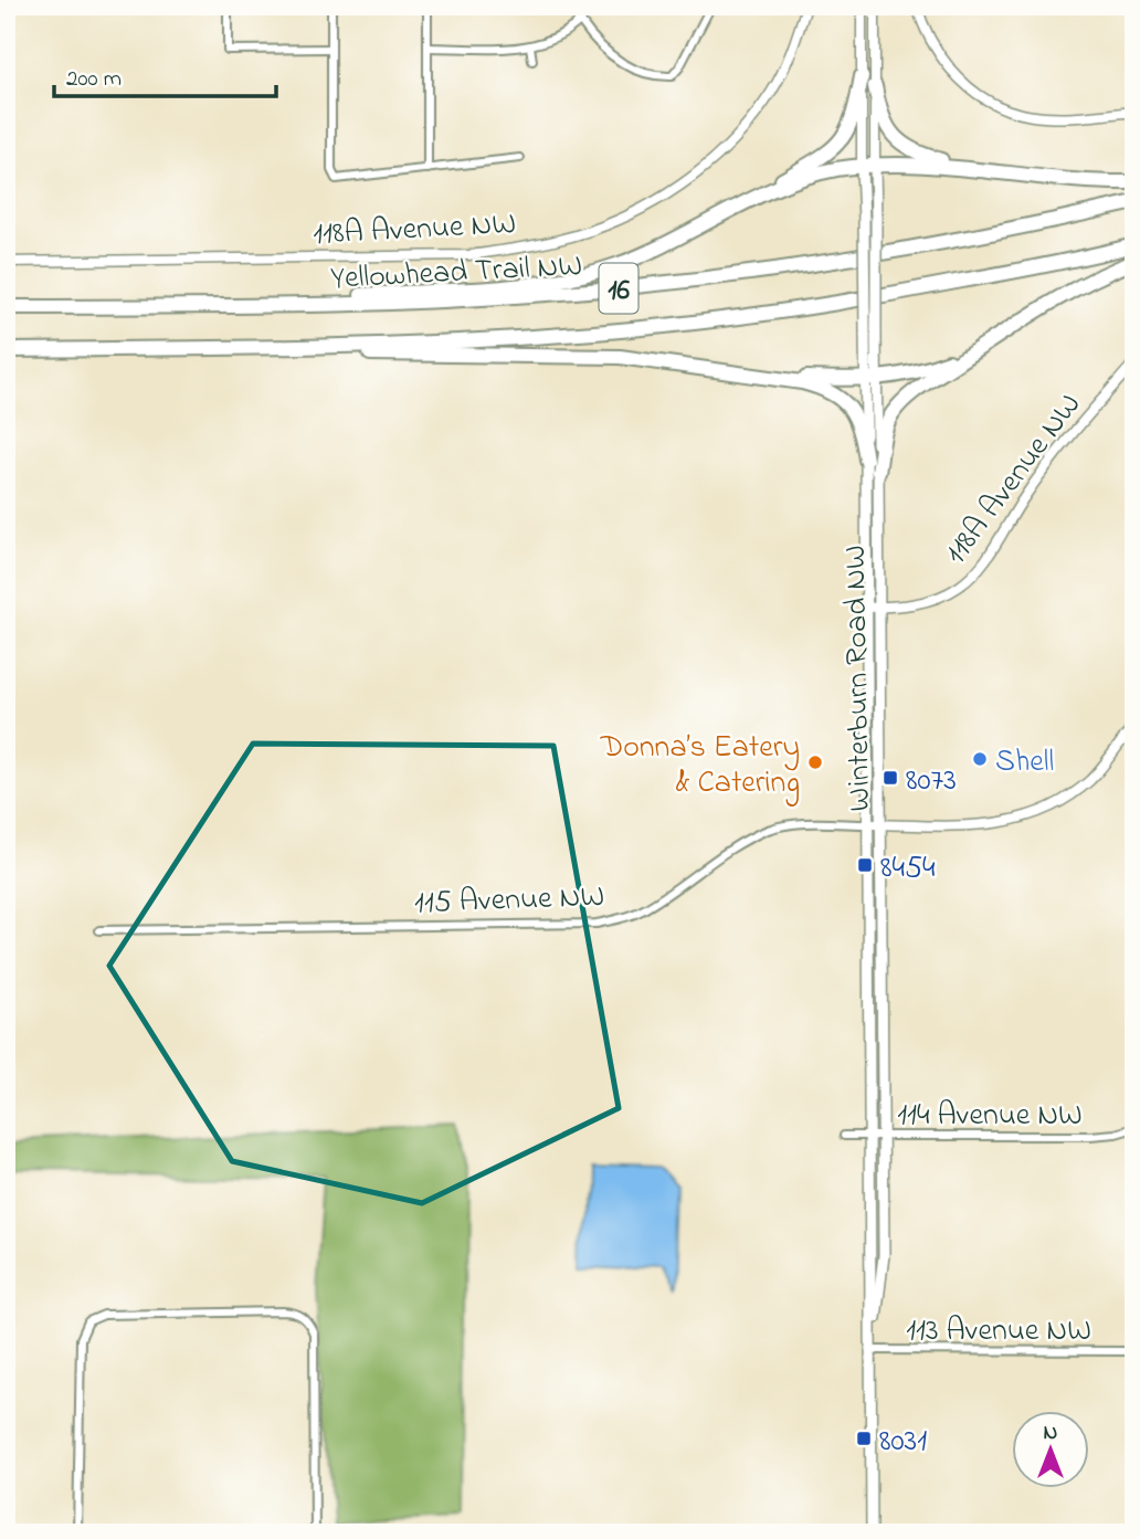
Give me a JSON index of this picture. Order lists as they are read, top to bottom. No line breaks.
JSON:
{"streets":{"highway":["Yellowhead Trail NW","16"],"main road":["Winterburn Road NW"],"street":["118A Avenue NW","115 Avenue NW","114 Avenue NW","113 Avenue NW"]},"crossings":[["118A Avenue NW","Winterburn Road NW"],["Winterburn Road NW","115 Avenue NW"],["Winterburn Road NW","114 Avenue NW"],["Winterburn Road NW","113 Avenue NW"]],"places":{"other":["Shell","Donna’s Eatery & Catering"],"transit":["8073","8454","8031"]},"scale_bar":"200 m","north":"top"}
